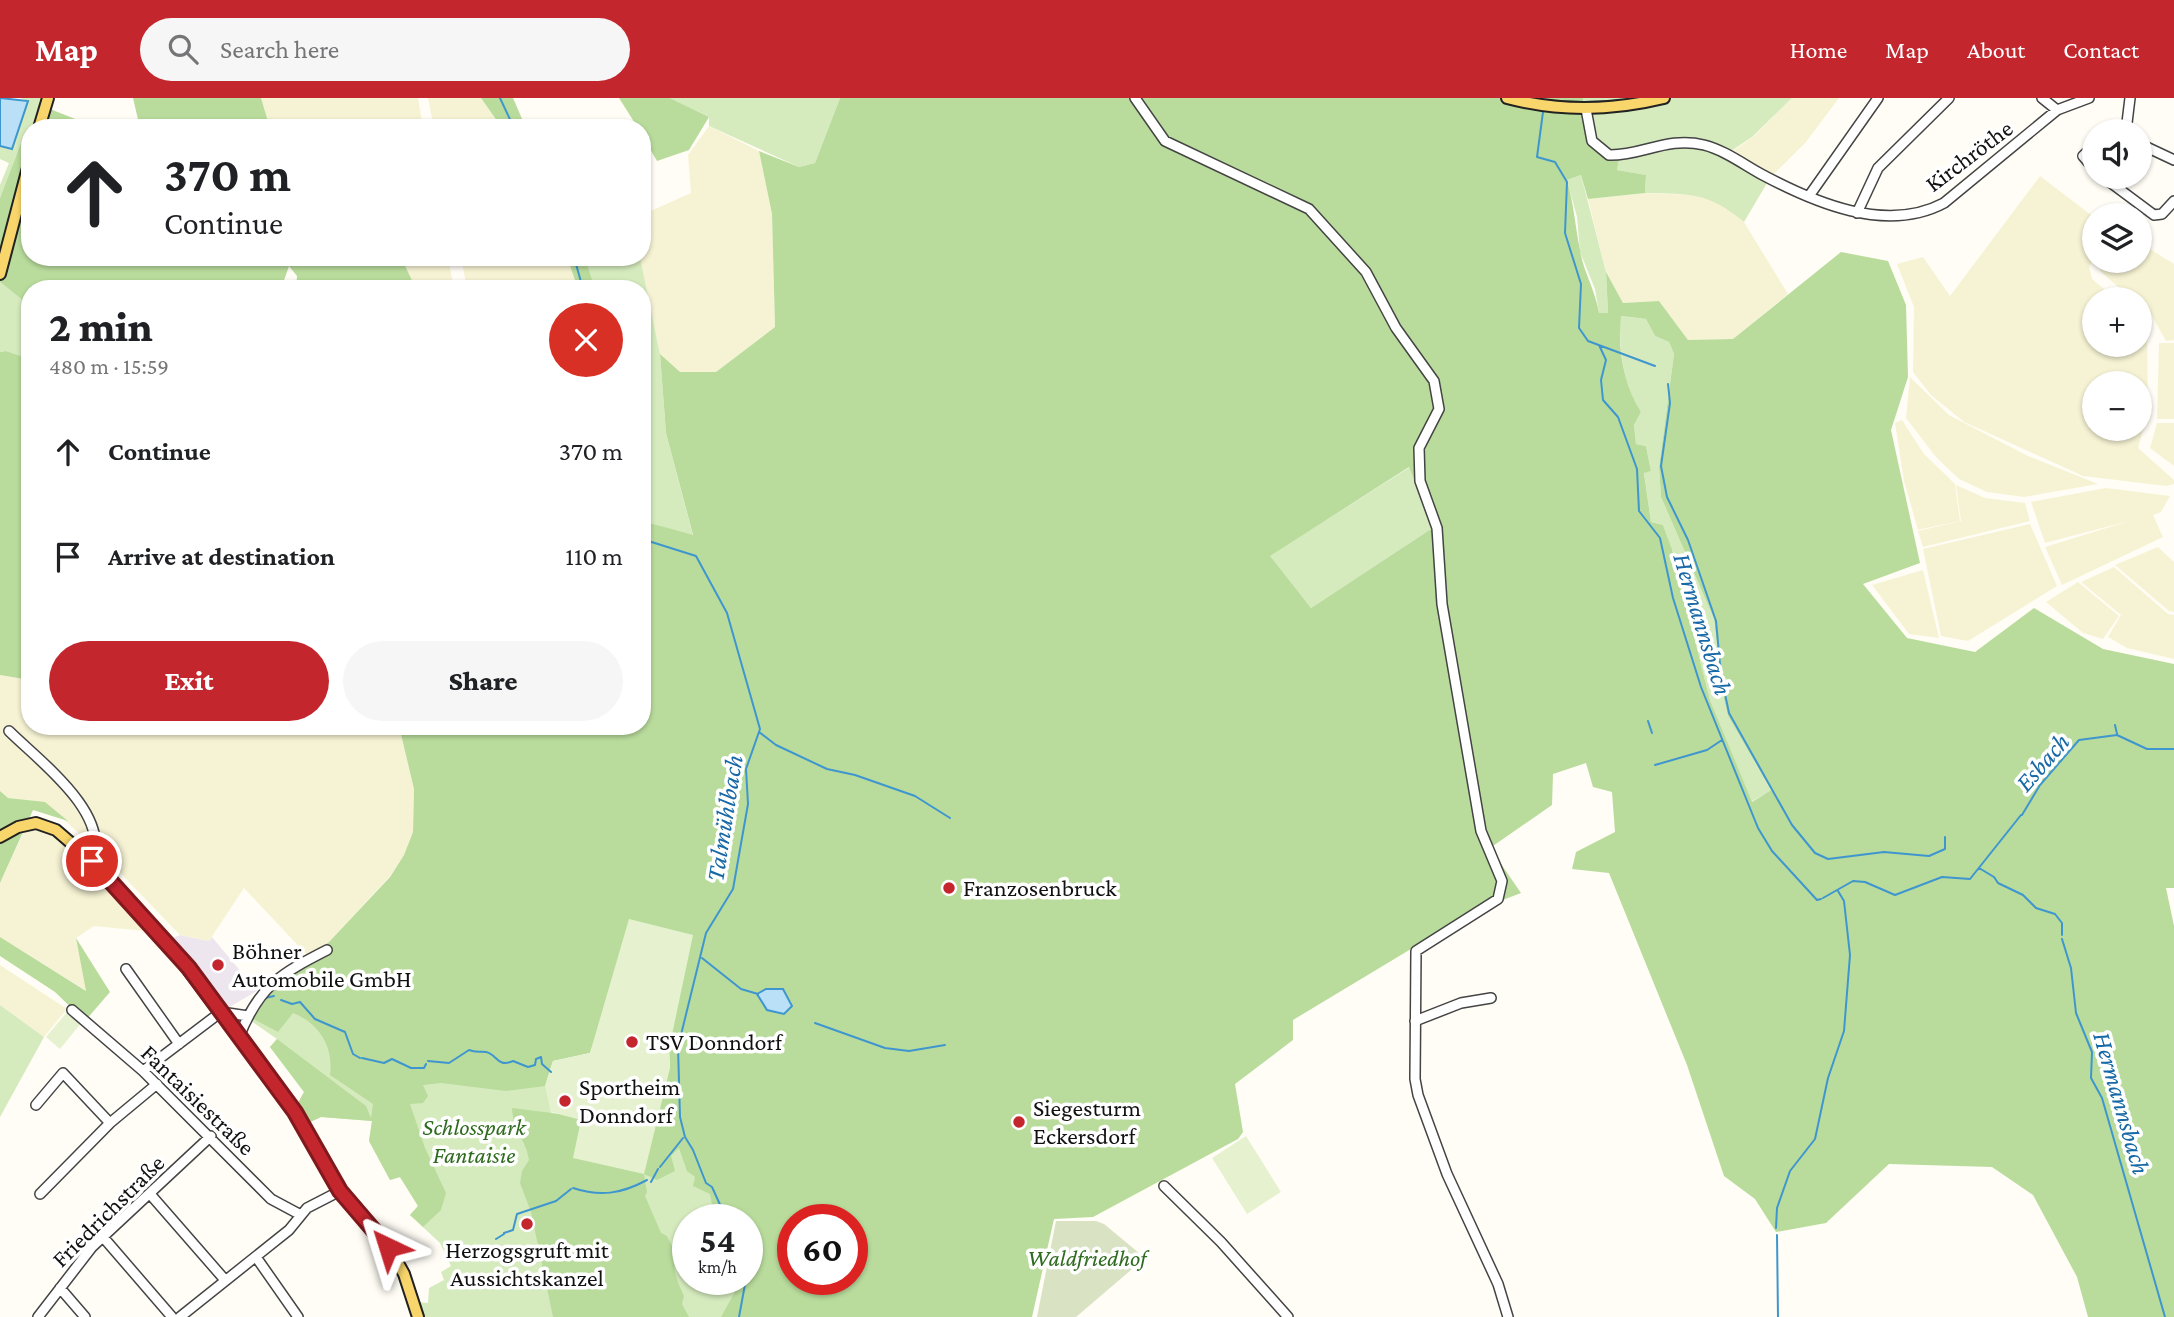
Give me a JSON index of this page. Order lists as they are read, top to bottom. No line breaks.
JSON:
{"streets":{"street":["Kirchröthe","Fantaisiestraße","Friedrichstraße"]},"crossings":[["Fantaisiestraße","Friedrichstraße"]],"water":["Hermannsbach","Esbach","Talmühlbach"],"parks":["Schlosspark Fantaisie","Waldfriedhof"],"places":["Franzosenbruck","Böhner Automobile GmbH","TSV Donndorf","Sportheim Donndorf","Siegesturm Eckersdorf","Herzogsgruft mit Aussichtskanzel"],"page":{"header":"Map","search":"Search here","nav":["Home","Map","About","Contact"],"map_buttons":["+","−"],"turn":["370 m","Continue"],"heading":["2 min","480 m · 15:59"],"list":[{"name":"Continue","value":"370 m"},{"name":"Arrive at destination","value":"110 m"}],"buttons":["Exit","Share"],"speed":"54 km/h","limit":"60"}}
